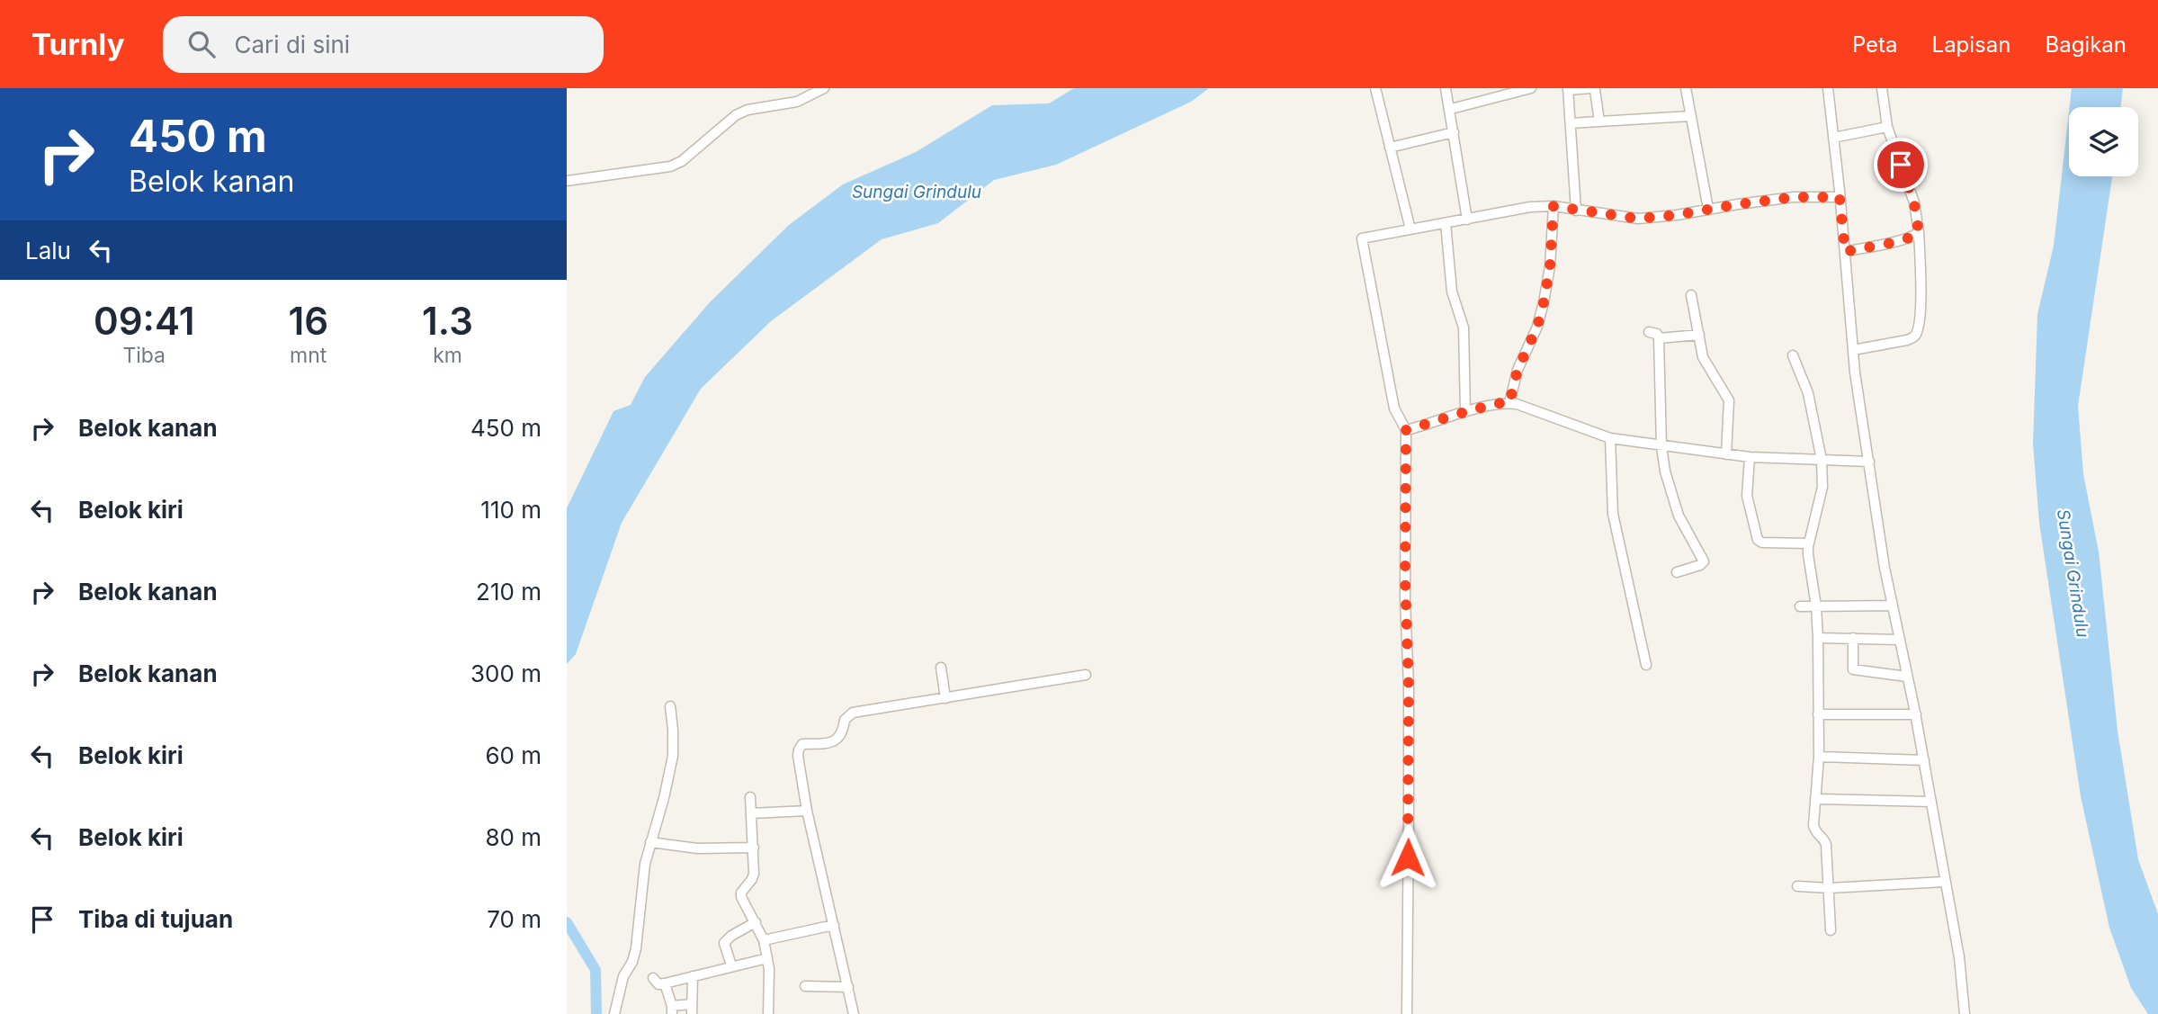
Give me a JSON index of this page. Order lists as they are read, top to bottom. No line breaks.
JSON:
{"water":["Sungai Grindulu"],"page":{"header":"Turnly","search":"Cari di sini","nav":["Peta","Lapisan","Bagikan"],"turn":["450 m","Belok kanan"],"then":"Lalu","eta":["09:41","Tiba","16","mnt","1.3","km"],"list":[{"name":"Belok kanan","value":"450 m"},{"name":"Belok kiri","value":"110 m"},{"name":"Belok kanan","value":"210 m"},{"name":"Belok kanan","value":"300 m"},{"name":"Belok kiri","value":"60 m"},{"name":"Belok kiri","value":"80 m"},{"name":"Tiba di tujuan","value":"70 m"}]}}
